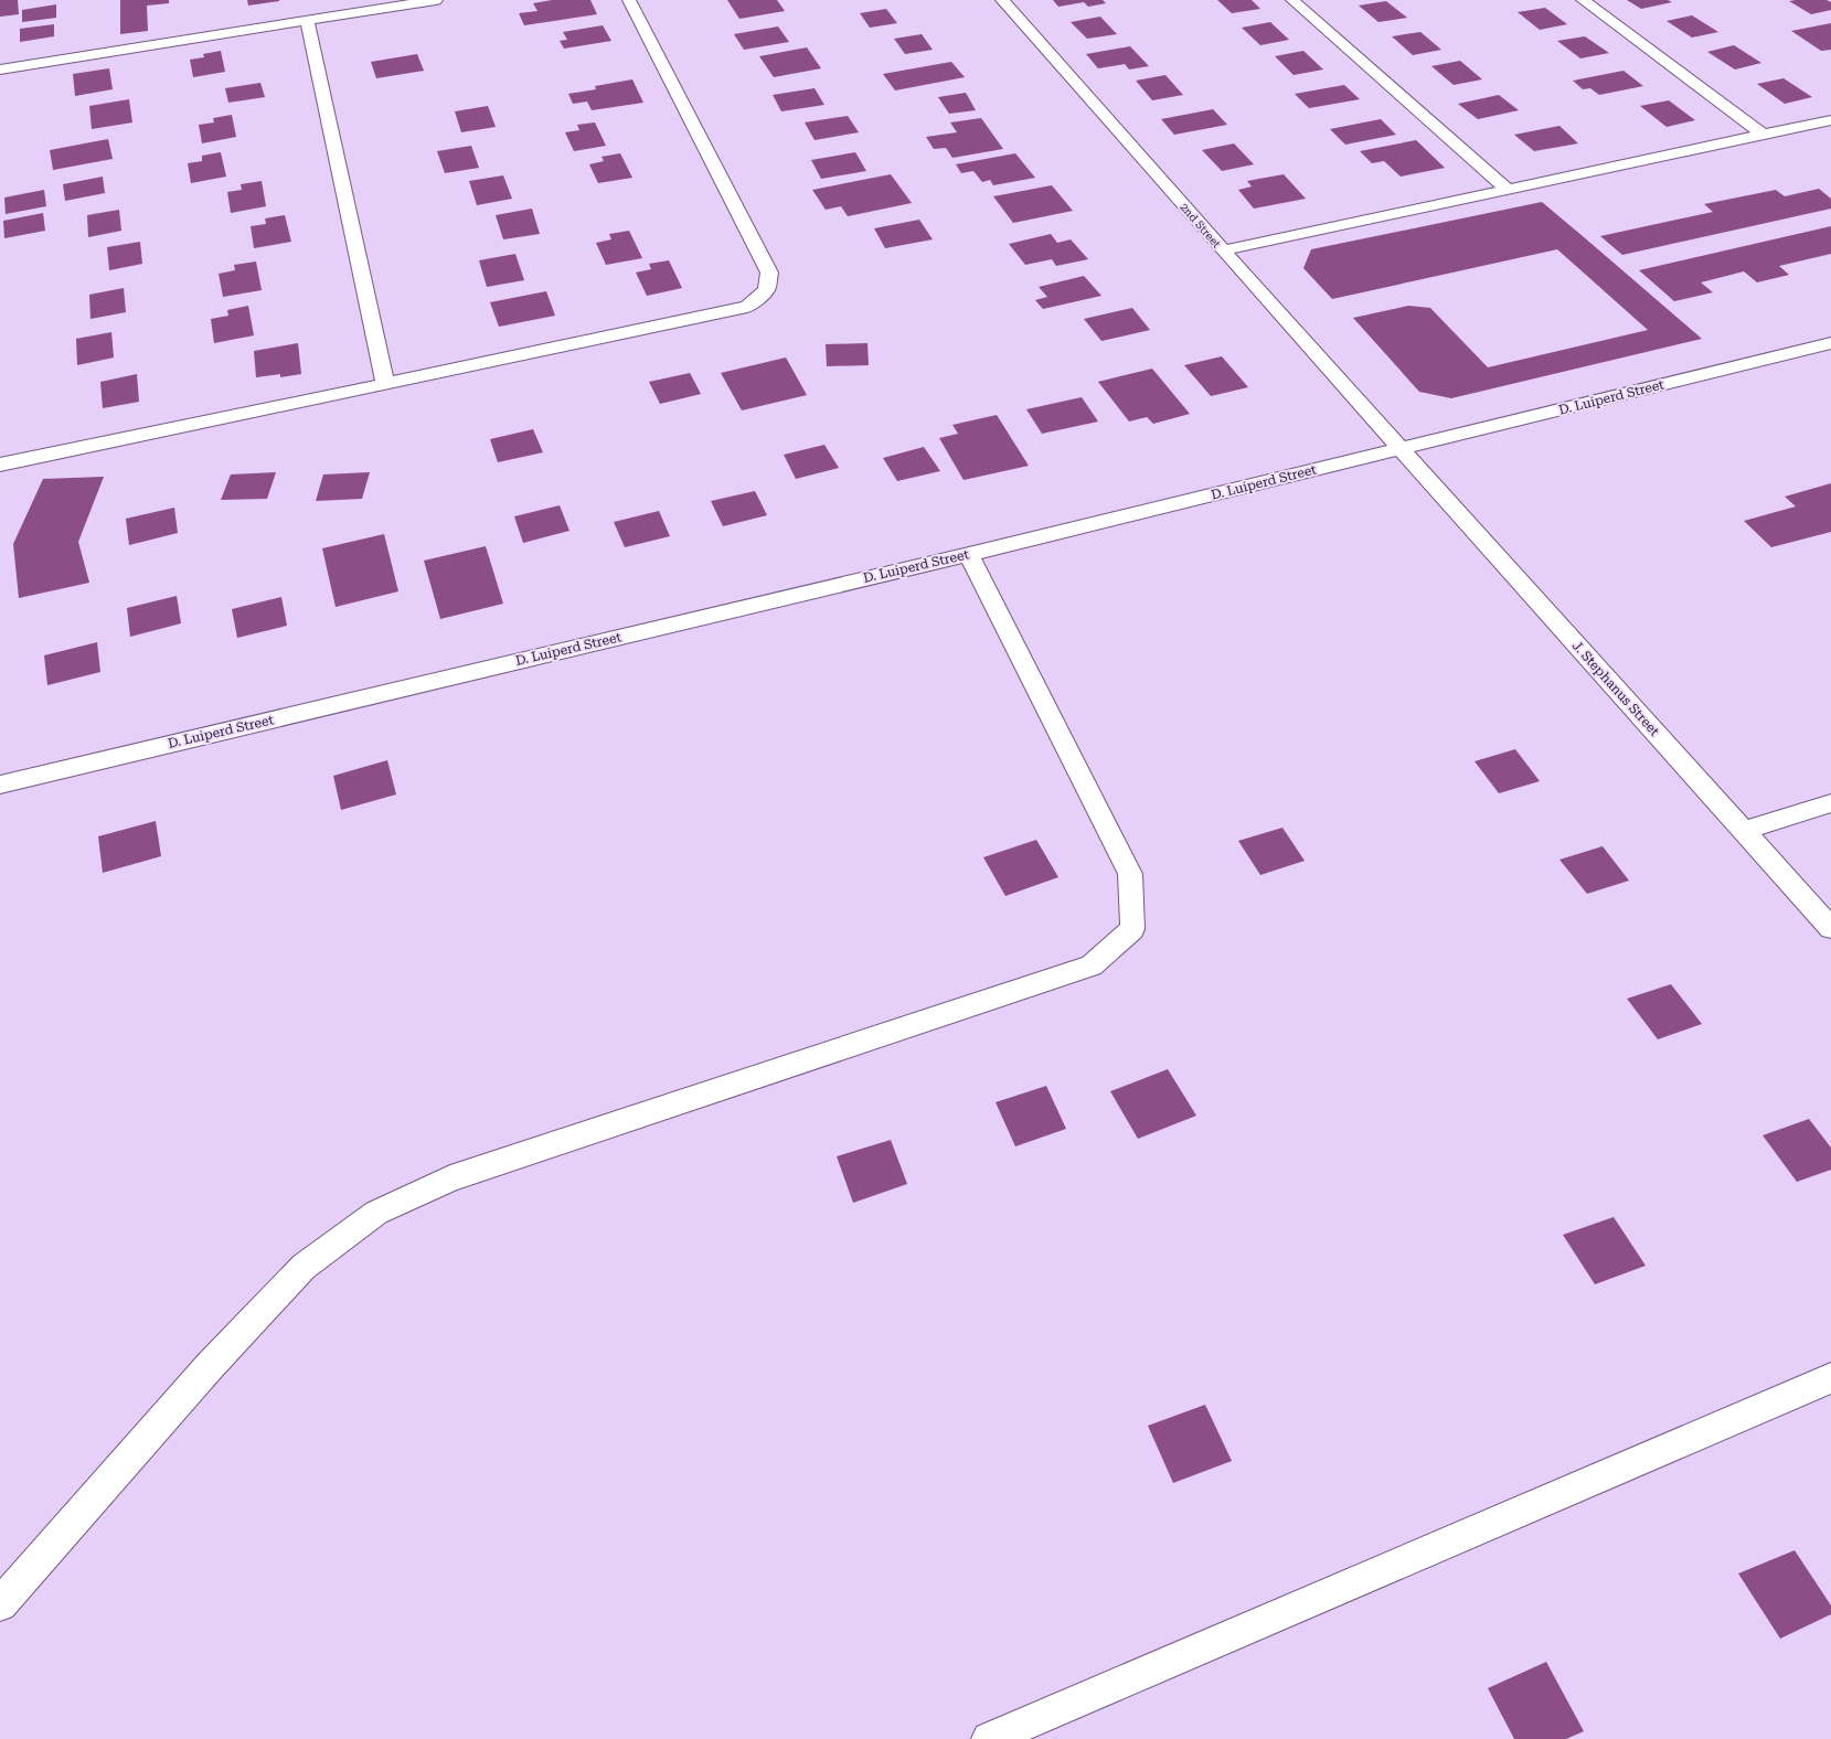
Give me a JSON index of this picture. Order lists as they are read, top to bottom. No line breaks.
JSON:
{"streets":{"street":["2nd Street","D. Luiperd Street","J. Stephanus Street"]},"crossings":[["2nd Street","D. Luiperd Street"],["2nd Street","J. Stephanus Street"],["D. Luiperd Street","J. Stephanus Street"]]}
